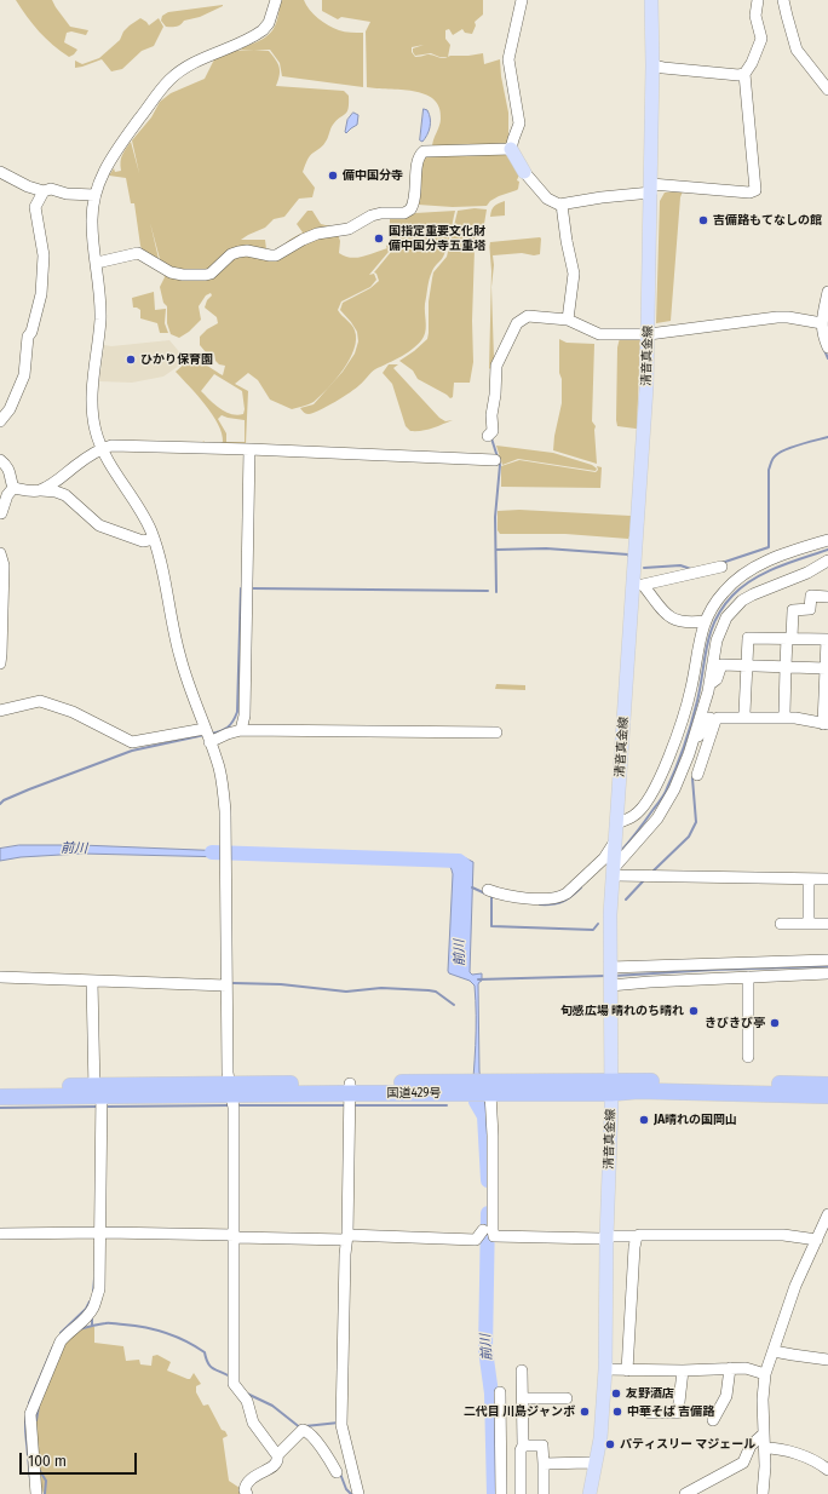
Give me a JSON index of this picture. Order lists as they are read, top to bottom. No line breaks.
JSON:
{"streets":{"highway":["国道429号"],"main road":["清音真金線"]},"crossings":[["清音真金線","国道429号"]],"water":["前川"],"places":["備中国分寺","吉備路もてなしの館","国指定重要文化財 備中国分寺五重塔","ひかり保育園","旬感広場 晴れのち晴れ","きびきび亭","JA晴れの国岡山","友野酒店","二代目 川島ジャンボ","中華そば 吉備路","パティスリー マジェール"],"scale_bar":"100 m"}
